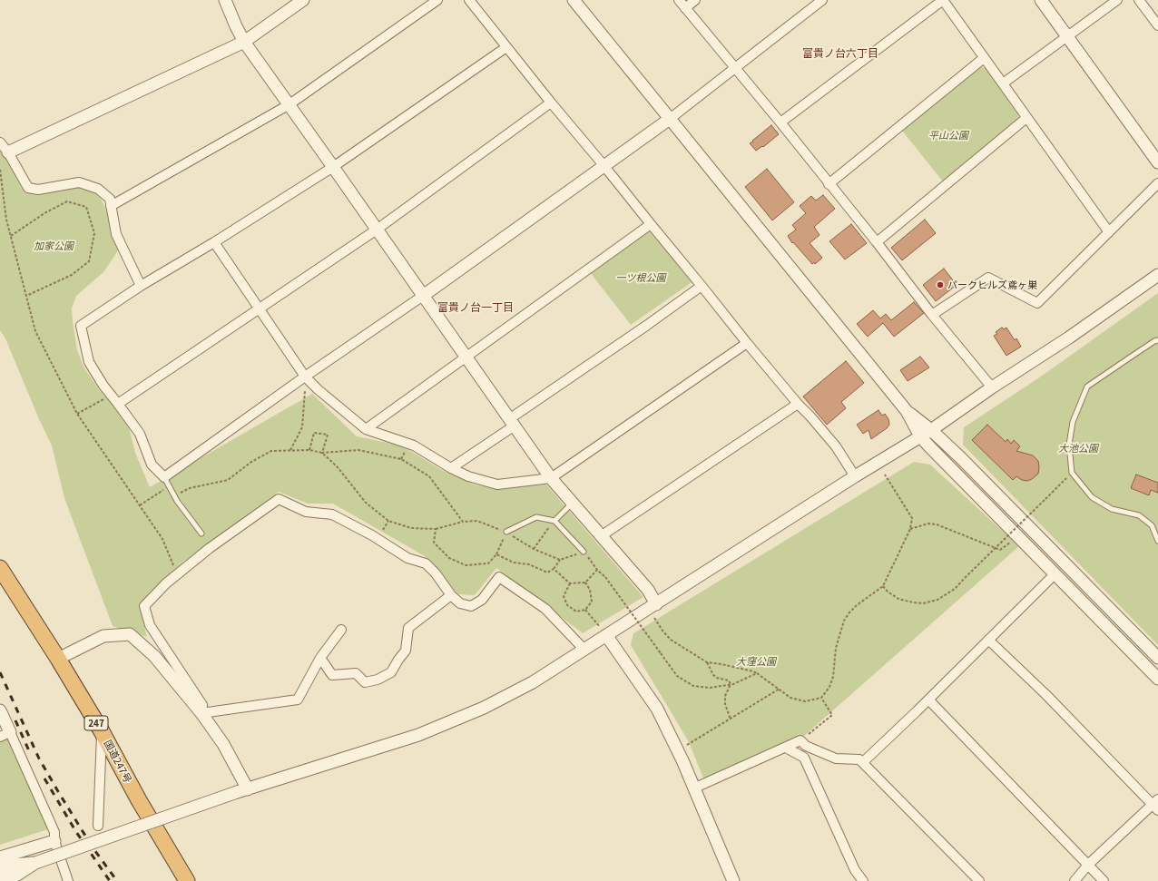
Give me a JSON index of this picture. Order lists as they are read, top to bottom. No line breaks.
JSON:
{"streets":{"highway":["247","国道247号"]},"districts":["富貴ノ台六丁目","富貴ノ台一丁目"],"parks":["平山公園","加家公園","一ツ根公園","大池公園","大窪公園"],"places":["パークヒルズ鳶ヶ巣"]}
